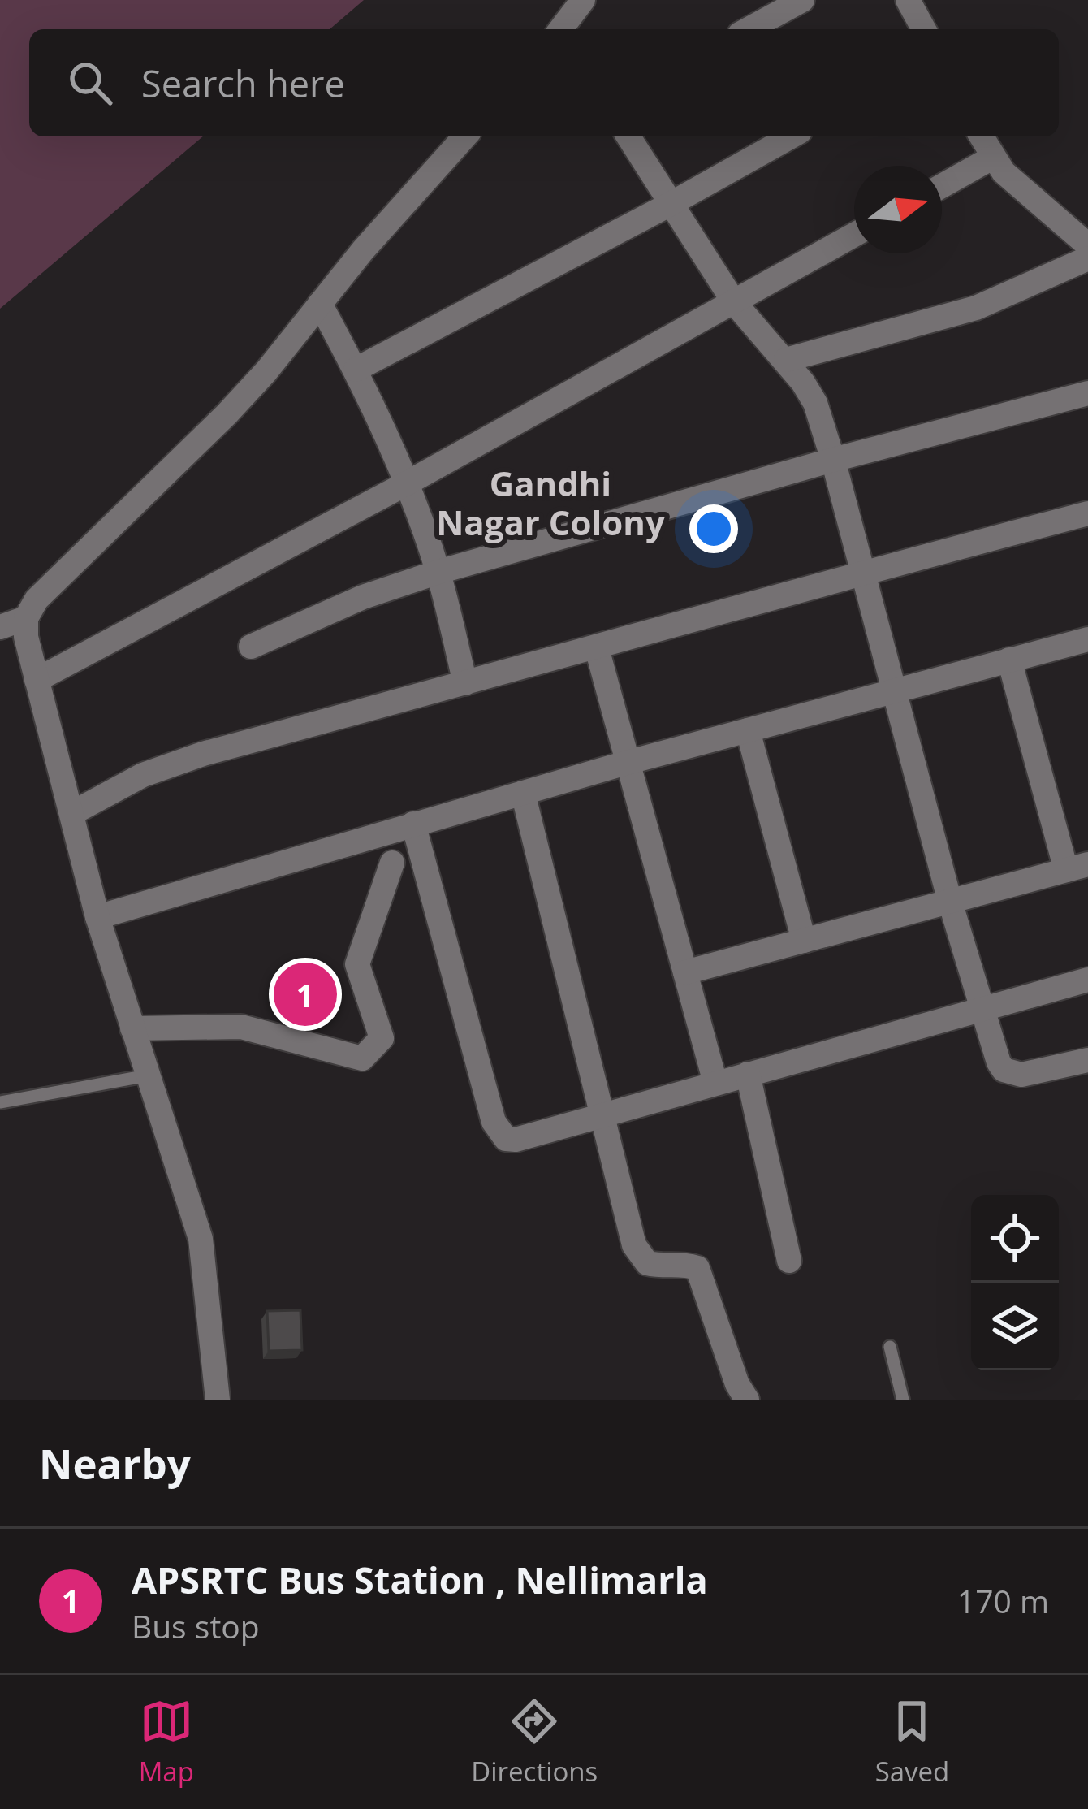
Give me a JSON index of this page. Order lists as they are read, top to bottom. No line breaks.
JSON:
{"districts":["Gandhi Nagar Colony"],"north":"right","page":{"search":"Search here","pins":"1","heading":"Nearby","list":[{"mark":"1","name":"APSRTC Bus Station , Nellimarla","note":"Bus stop","value":"170 m"}],"nav":["Map","Directions","Saved"]}}
